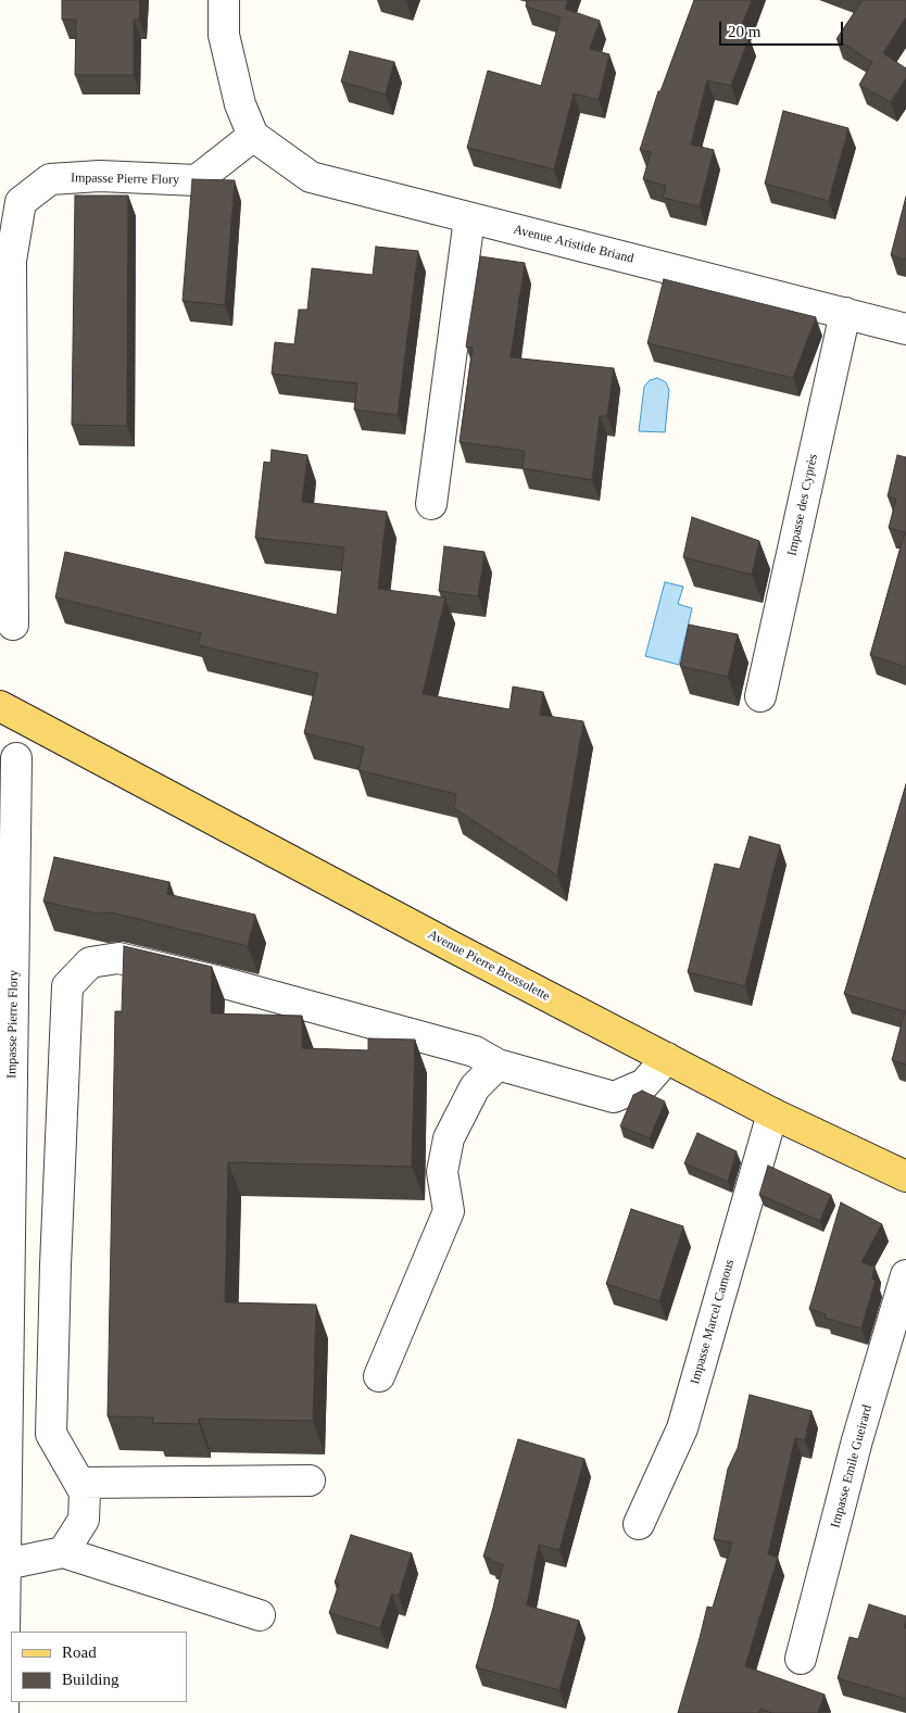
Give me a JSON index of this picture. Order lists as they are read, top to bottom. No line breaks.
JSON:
{"streets":{"main road":["Avenue Pierre Brossolette"],"street":["Impasse Pierre Flory","Avenue Aristide Briand","Impasse des Cyprès","Impasse Marcel Camous","Impasse Emile Gueirard"]},"crossings":[["Impasse Pierre Flory","Avenue Aristide Briand"],["Avenue Aristide Briand","Impasse des Cyprès"],["Avenue Pierre Brossolette","Impasse Marcel Camous"]],"legend":["Road","Building"],"scale_bar":"20 m"}
